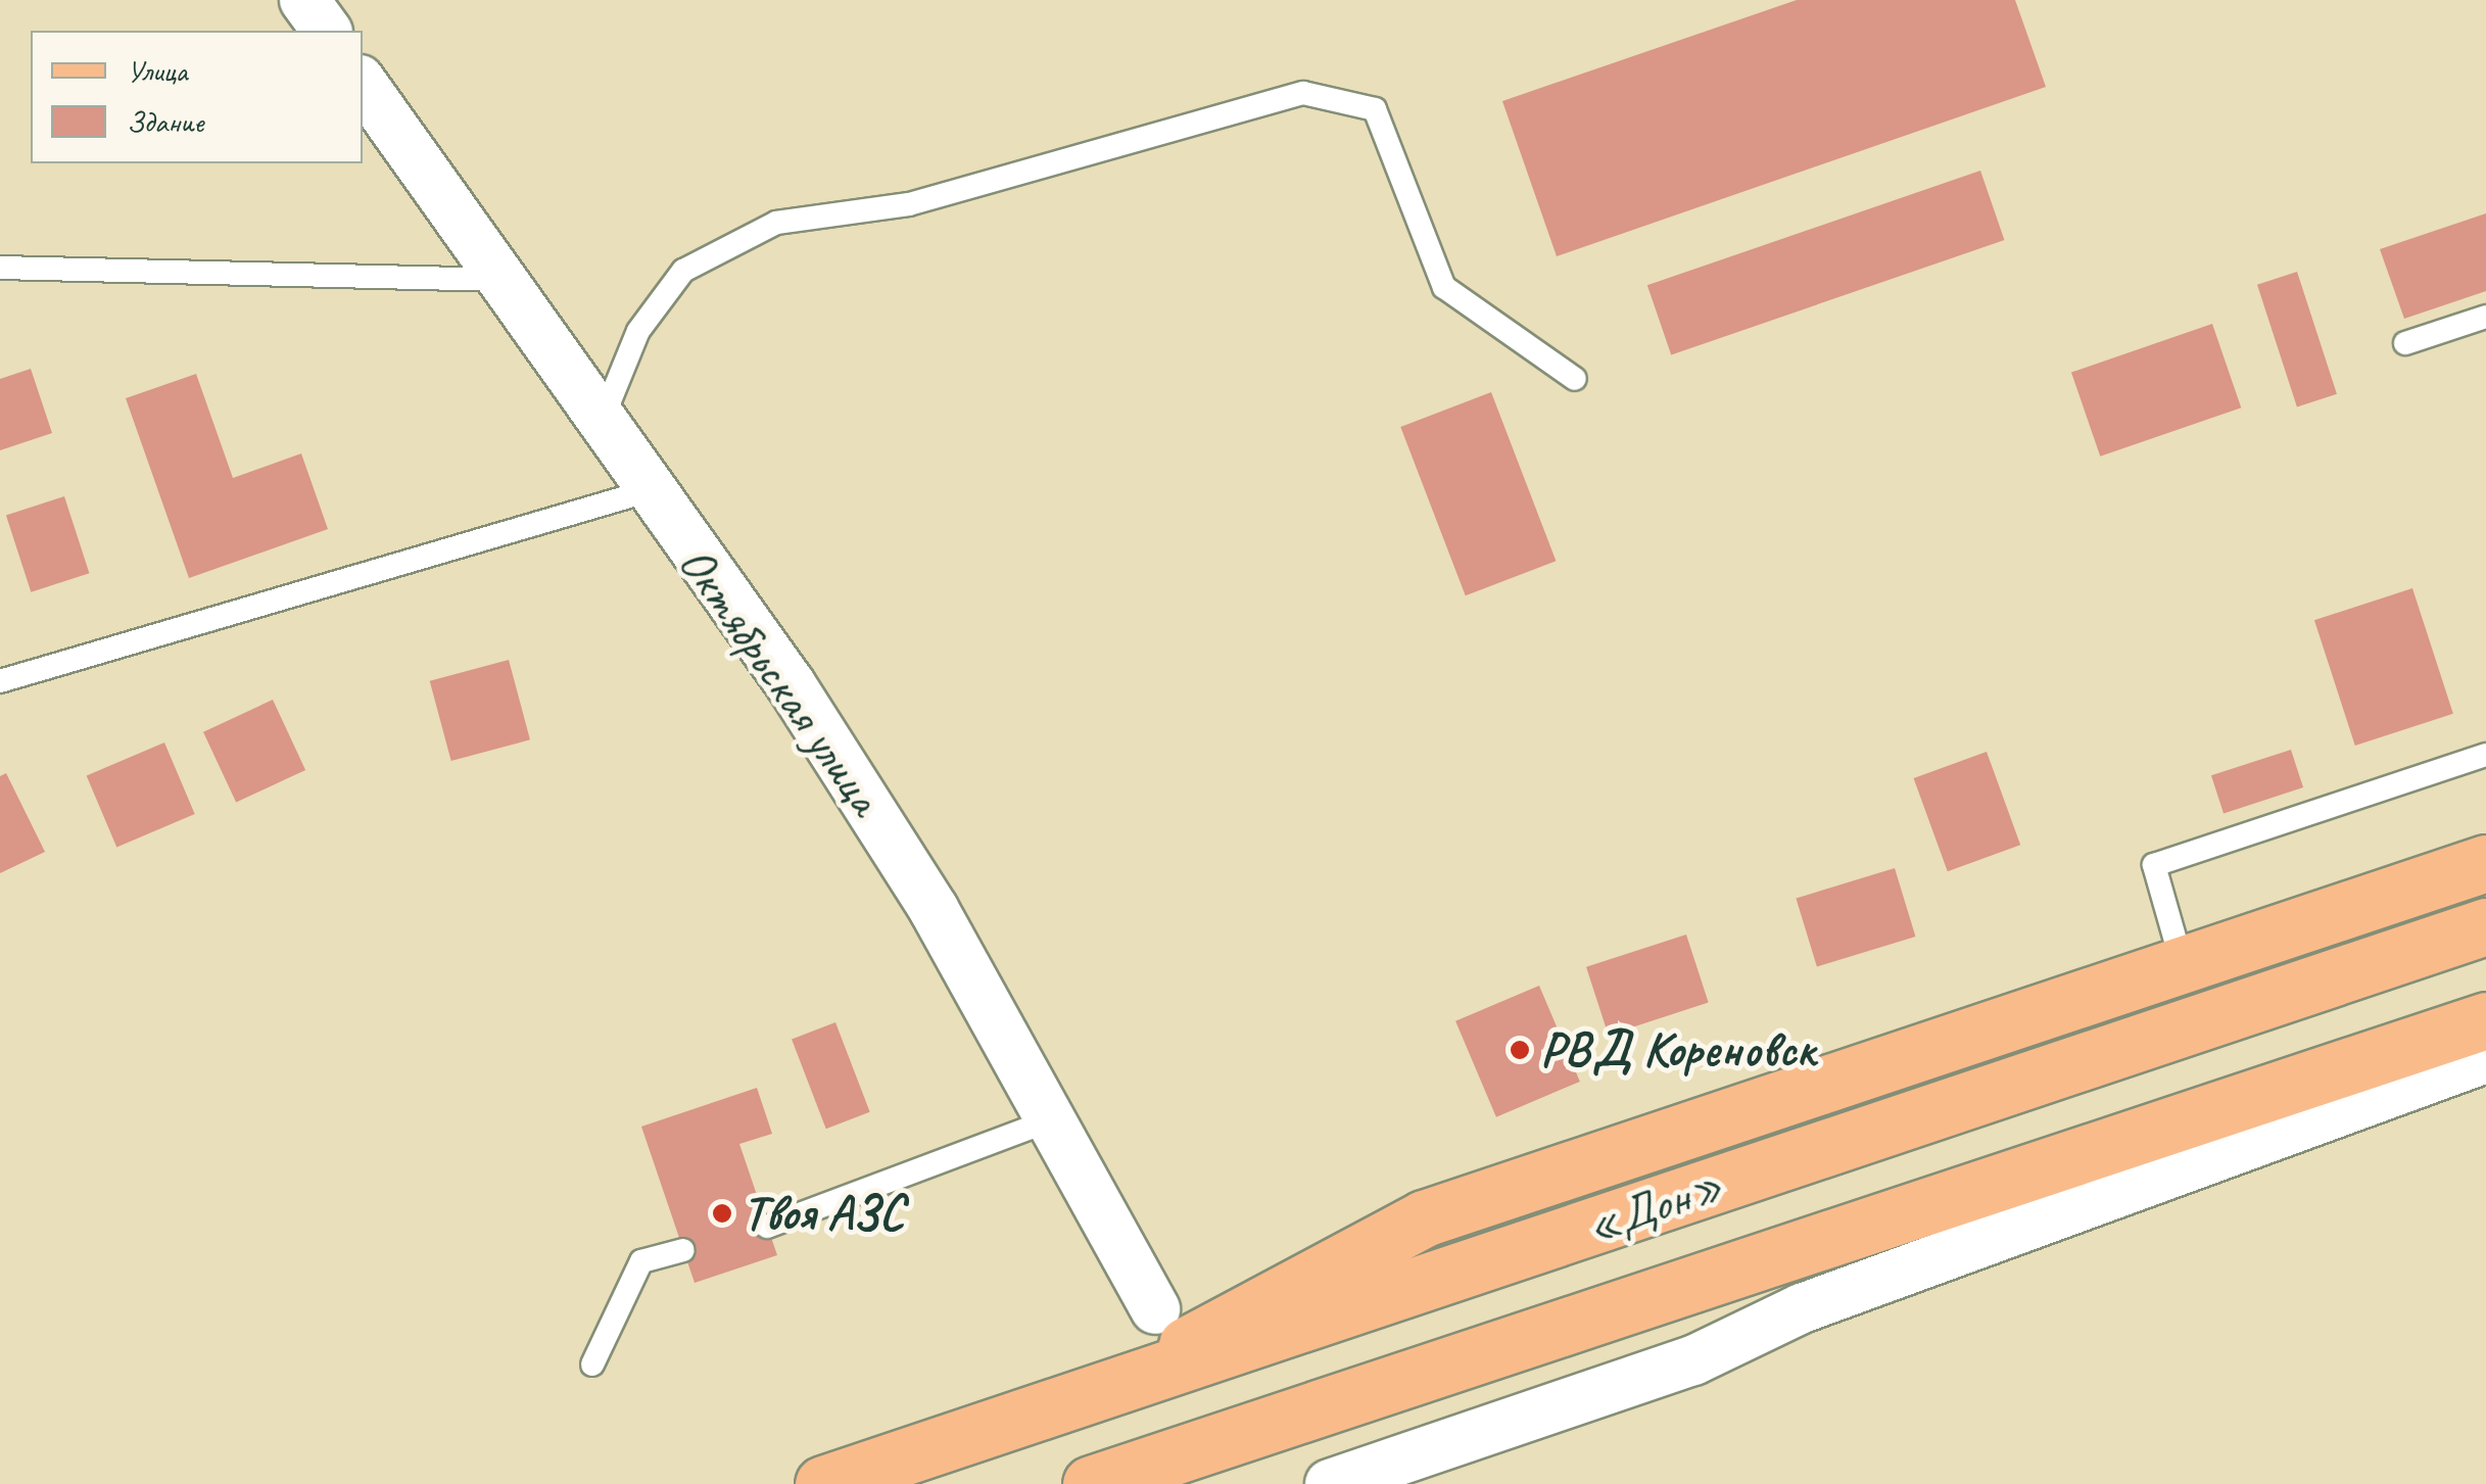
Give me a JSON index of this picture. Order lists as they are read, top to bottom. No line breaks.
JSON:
{"streets":{"main road":["«Дон»"],"street":["Октябрьская улица"]},"places":["РВД Кореновск","Твоя АЗС"],"legend":["Улица","Здание"]}
